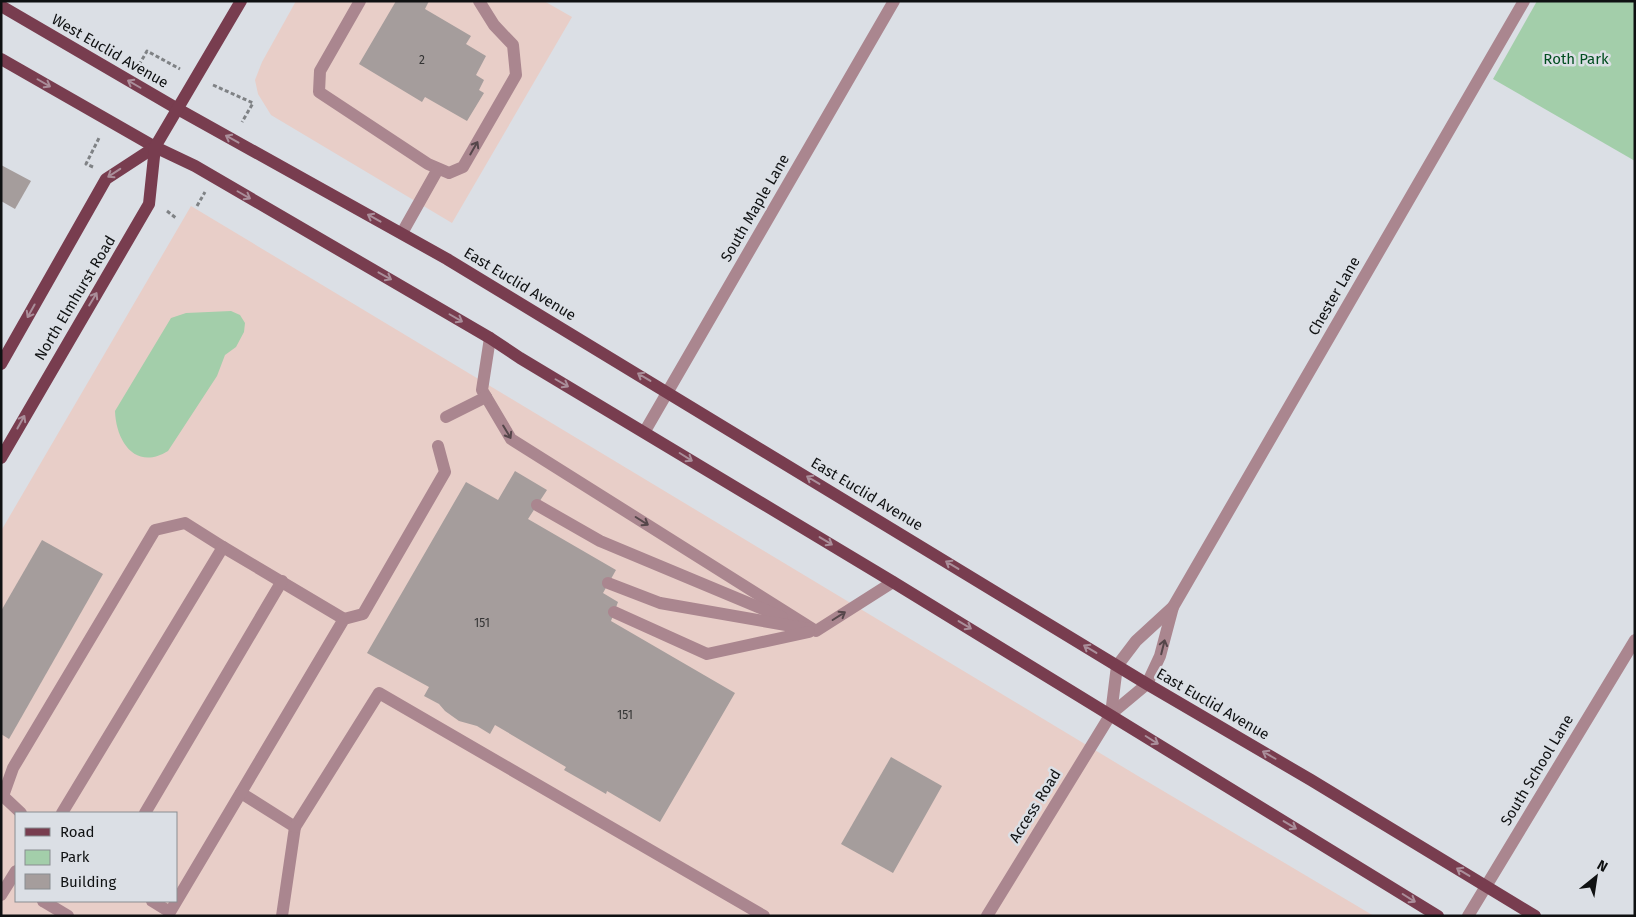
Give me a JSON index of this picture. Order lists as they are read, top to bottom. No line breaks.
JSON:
{"streets":{"main road":["West Euclid Avenue","East Euclid Avenue","North Elmhurst Road"],"street":["South Maple Lane","Chester Lane","South School Lane","Access Road"]},"crossings":[["West Euclid Avenue","East Euclid Avenue"],["West Euclid Avenue","North Elmhurst Road"],["South Maple Lane","East Euclid Avenue"],["East Euclid Avenue","Chester Lane"],["East Euclid Avenue","North Elmhurst Road"],["East Euclid Avenue","South School Lane"],["Chester Lane","Access Road"]],"parks":["Roth Park"],"house_numbers":["2","151","151"],"legend":["Road","Park","Building"],"north":"top right"}
